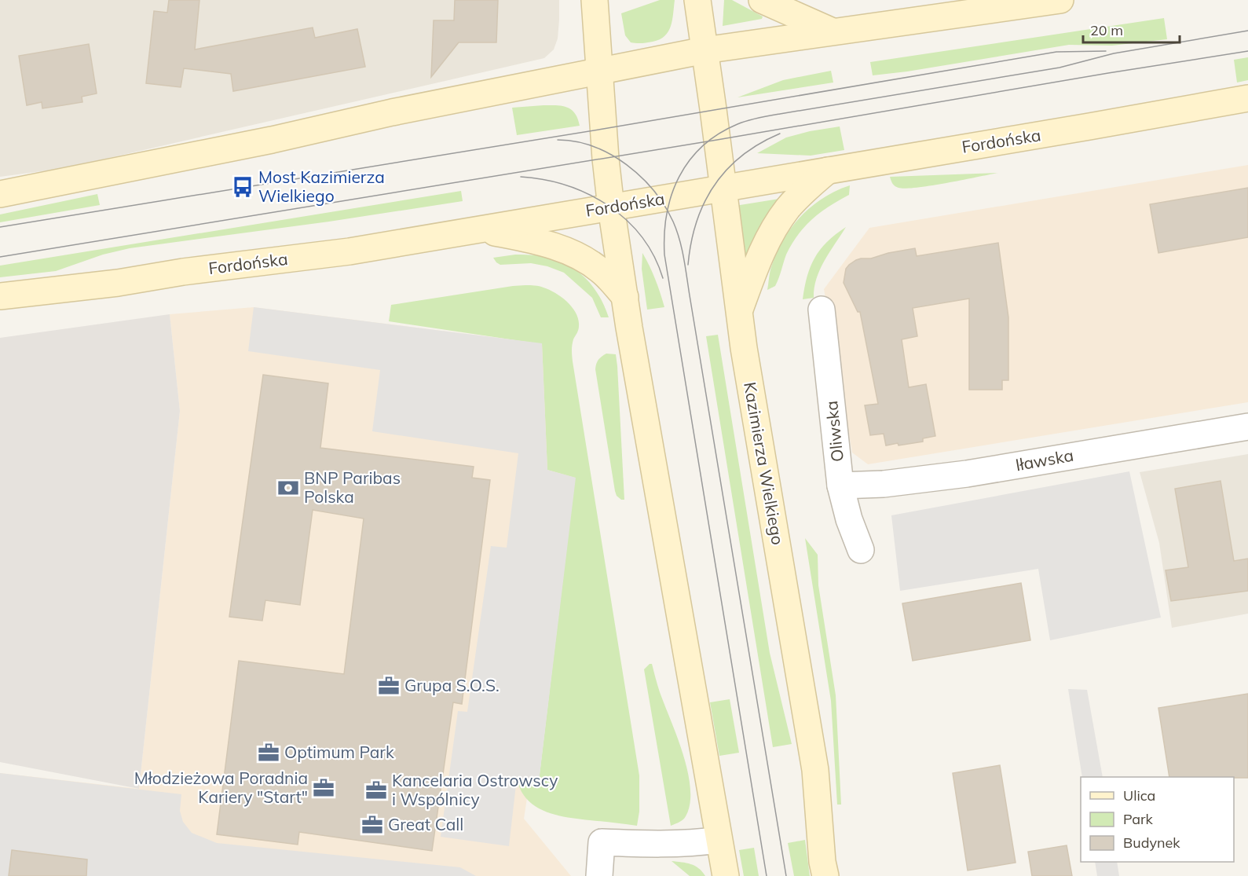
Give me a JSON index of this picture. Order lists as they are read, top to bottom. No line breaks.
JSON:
{"streets":{"main road":["Fordońska","Kazimierza Wielkiego"],"street":["Oliwska","Iławska"]},"crossings":[["Fordońska","Kazimierza Wielkiego"],["Oliwska","Iławska"]],"places":{"bus stop":["Most Kazimierza Wielkiego"],"bank":["BNP Paribas Polska"],"office":["Grupa S.O.S.","Optimum Park","Młodzieżowa Poradnia Kariery \"Start\"","Kancelaria Ostrowscy i Wspólnicy","Great Call"]},"legend":["Ulica","Park","Budynek"],"scale_bar":"20 m"}
